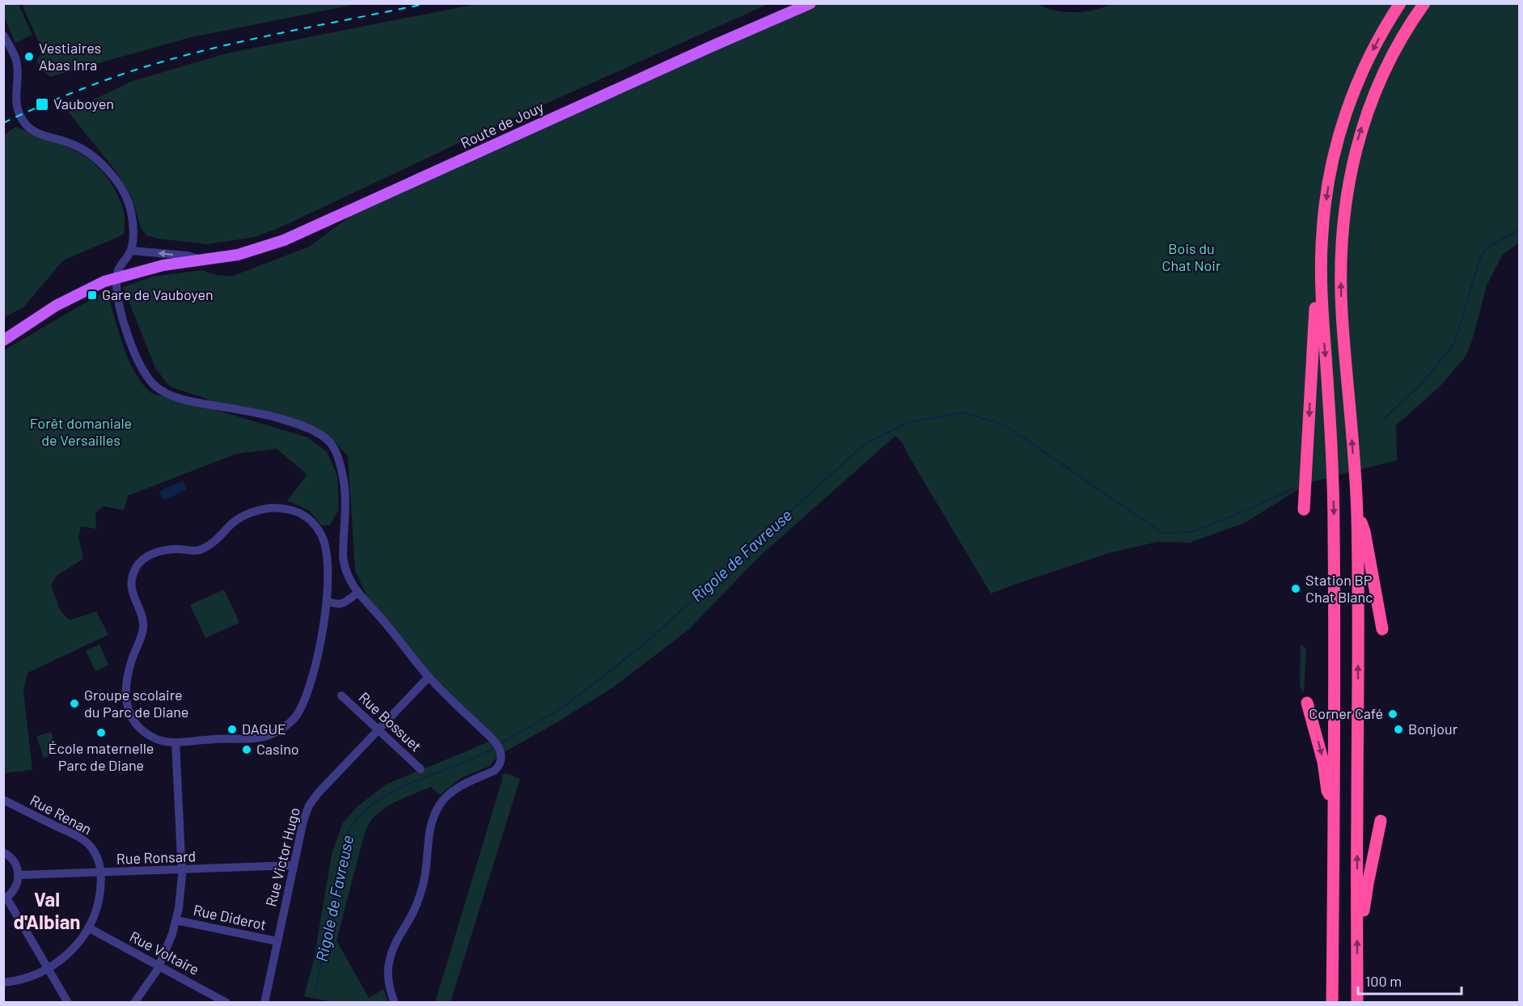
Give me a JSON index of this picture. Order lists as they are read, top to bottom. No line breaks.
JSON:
{"streets":{"main road":["Route de Jouy"],"street":["Rue Bossuet","Rue Renan","Rue Victor Hugo","Rue Ronsard","Rue Diderot","Rue Voltaire"]},"crossings":[["Rue Bossuet","Rue Victor Hugo"],["Rue Renan","Rue Ronsard"],["Rue Renan","Rue Voltaire"],["Rue Victor Hugo","Rue Ronsard"],["Rue Victor Hugo","Rue Diderot"]],"districts":["Val d'Albian"],"water":["Rigole de Favreuse"],"parks":["Bois du Chat Noir","Forêt domaniale de Versailles"],"places":{"other":["Vestiaires Abas Inra","Station BP Chat Blanc","Groupe scolaire du Parc de Diane","Corner Café","DAGUE","Bonjour","École maternelle Parc de Diane","Casino"],"transit":["Vauboyen","Gare de Vauboyen"]},"scale_bar":"100 m"}
